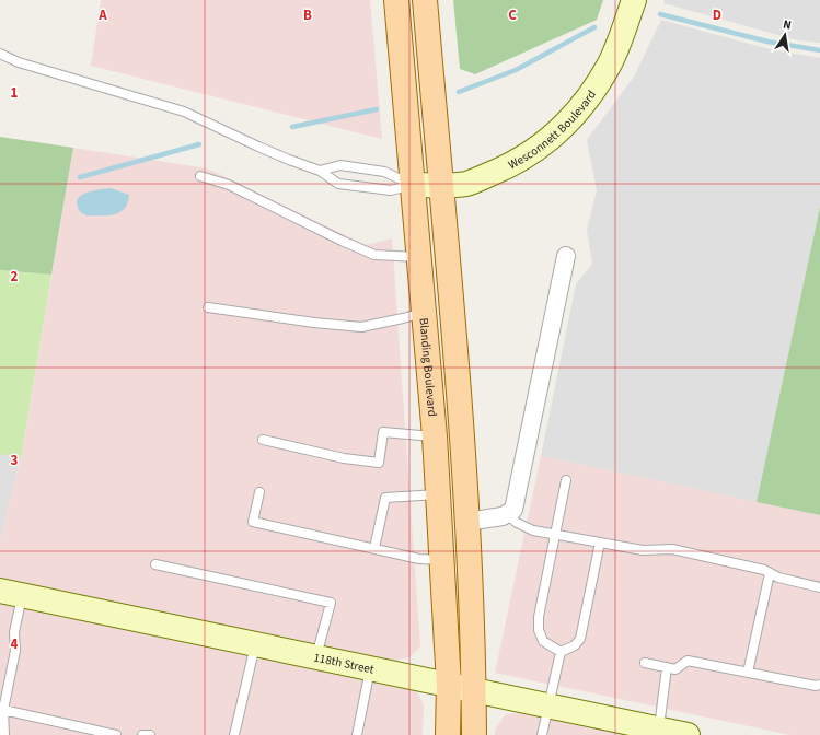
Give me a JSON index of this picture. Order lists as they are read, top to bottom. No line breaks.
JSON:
{"streets":{"main road":["Blanding Boulevard"],"street":["Wesconnett Boulevard","118th Street"]},"crossings":[["Wesconnett Boulevard","Blanding Boulevard"],["Blanding Boulevard","118th Street"]],"north":"top","grid":{"columns":["A","B","C","D"],"rows":["1","2","3","4"]}}
